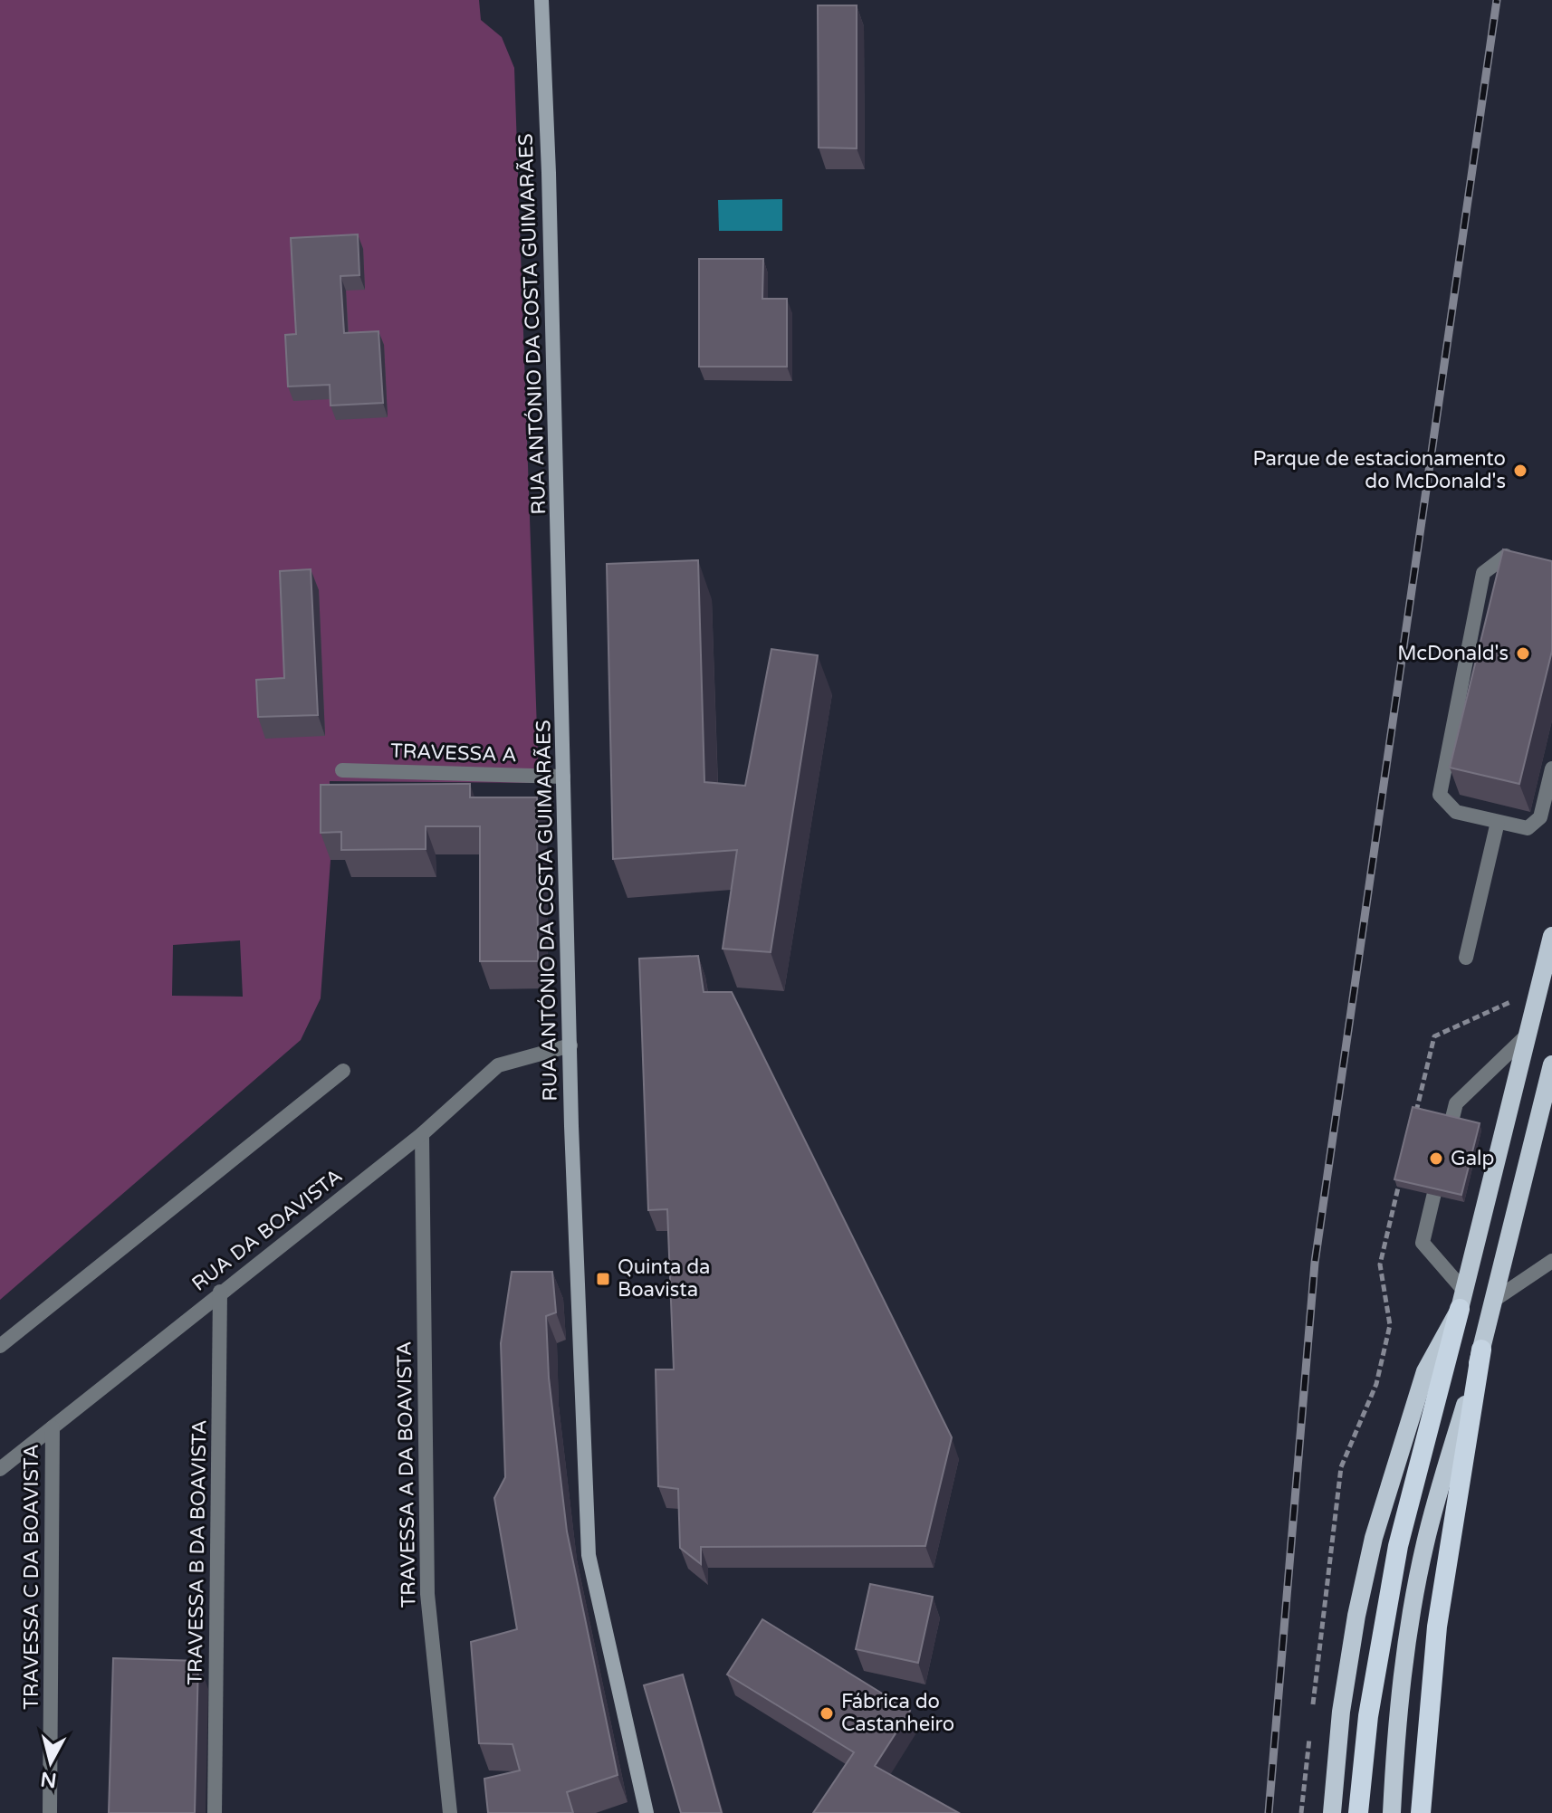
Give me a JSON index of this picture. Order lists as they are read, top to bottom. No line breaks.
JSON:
{"streets":{"main road":["RUA ANTÓNIO DA COSTA GUIMARÃES"],"street":["TRAVESSA A","RUA DA BOAVISTA","TRAVESSA A DA BOAVISTA","TRAVESSA B DA BOAVISTA","TRAVESSA C DA BOAVISTA"]},"crossings":[["RUA ANTÓNIO DA COSTA GUIMARÃES","TRAVESSA A"],["RUA ANTÓNIO DA COSTA GUIMARÃES","RUA DA BOAVISTA"],["RUA DA BOAVISTA","TRAVESSA A DA BOAVISTA"],["RUA DA BOAVISTA","TRAVESSA B DA BOAVISTA"],["RUA DA BOAVISTA","TRAVESSA C DA BOAVISTA"]],"places":{"other":["Parque de estacionamento do McDonald's","McDonald's","Galp","Fábrica do Castanheiro"],"transit":["Quinta da Boavista"]},"north":"bottom"}
